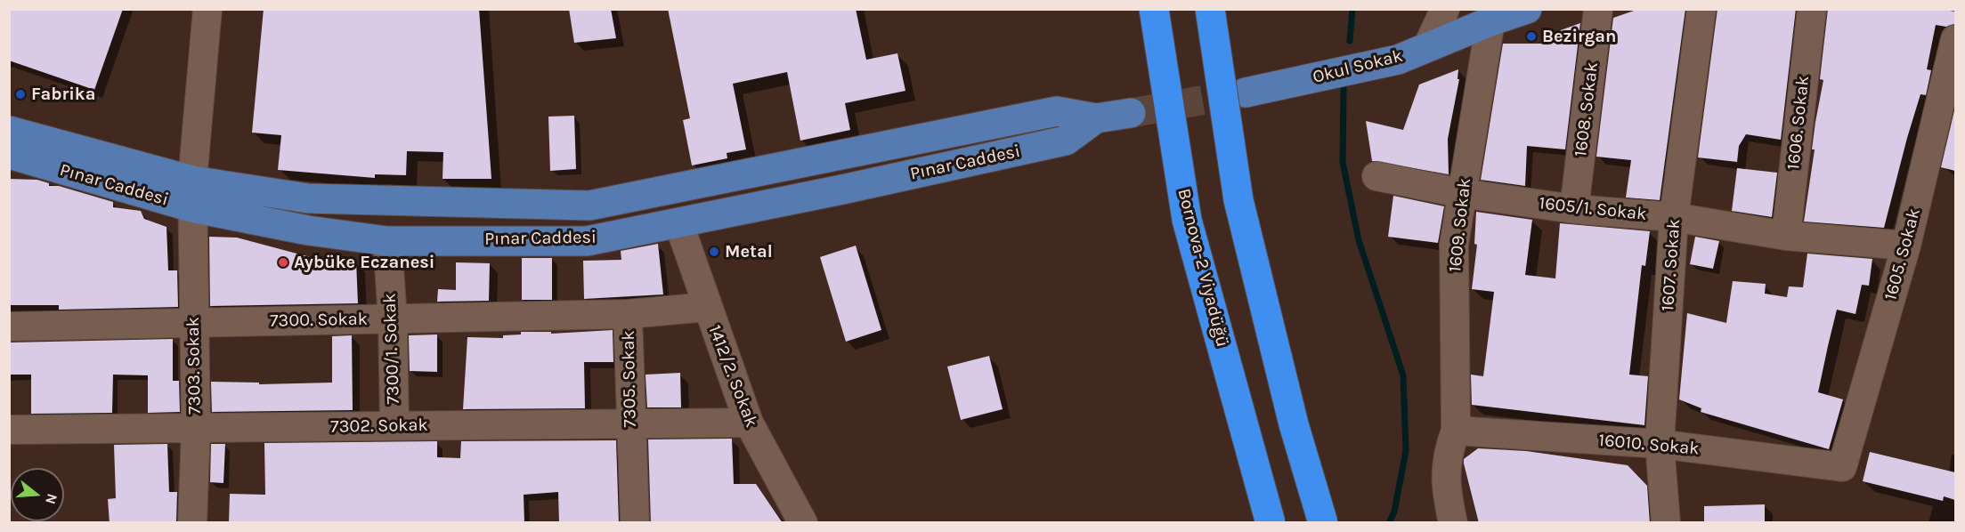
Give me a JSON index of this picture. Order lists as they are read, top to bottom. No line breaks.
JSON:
{"streets":{"highway":["Bornova-2 Viyadüğü"],"main road":["Okul Sokak","Pınar Caddesi"],"street":["1608. Sokak","1606. Sokak","1605/1. Sokak","1609. Sokak","1605. Sokak","1607. Sokak","7300. Sokak","7300/1. Sokak","7303. Sokak","1412/2. Sokak","7305. Sokak","7302. Sokak","16010. Sokak"]},"crossings":[["Okul Sokak","1609. Sokak"],["1608. Sokak","1605/1. Sokak"],["1606. Sokak","1605/1. Sokak"],["Pınar Caddesi","7300/1. Sokak"],["Pınar Caddesi","7303. Sokak"],["Pınar Caddesi","1412/2. Sokak"],["1605/1. Sokak","1609. Sokak"],["1605/1. Sokak","1605. Sokak"],["1605/1. Sokak","1607. Sokak"],["1609. Sokak","16010. Sokak"],["1605. Sokak","16010. Sokak"],["1607. Sokak","16010. Sokak"],["7300. Sokak","7300/1. Sokak"],["7300. Sokak","7303. Sokak"],["7300. Sokak","7305. Sokak"],["7300/1. Sokak","7302. Sokak"],["7303. Sokak","7302. Sokak"],["1412/2. Sokak","7305. Sokak"],["1412/2. Sokak","7302. Sokak"],["7305. Sokak","7302. Sokak"]],"places":["Bezirgan","Fabrika","Metal","Aybüke Eczanesi"],"north":"right"}
